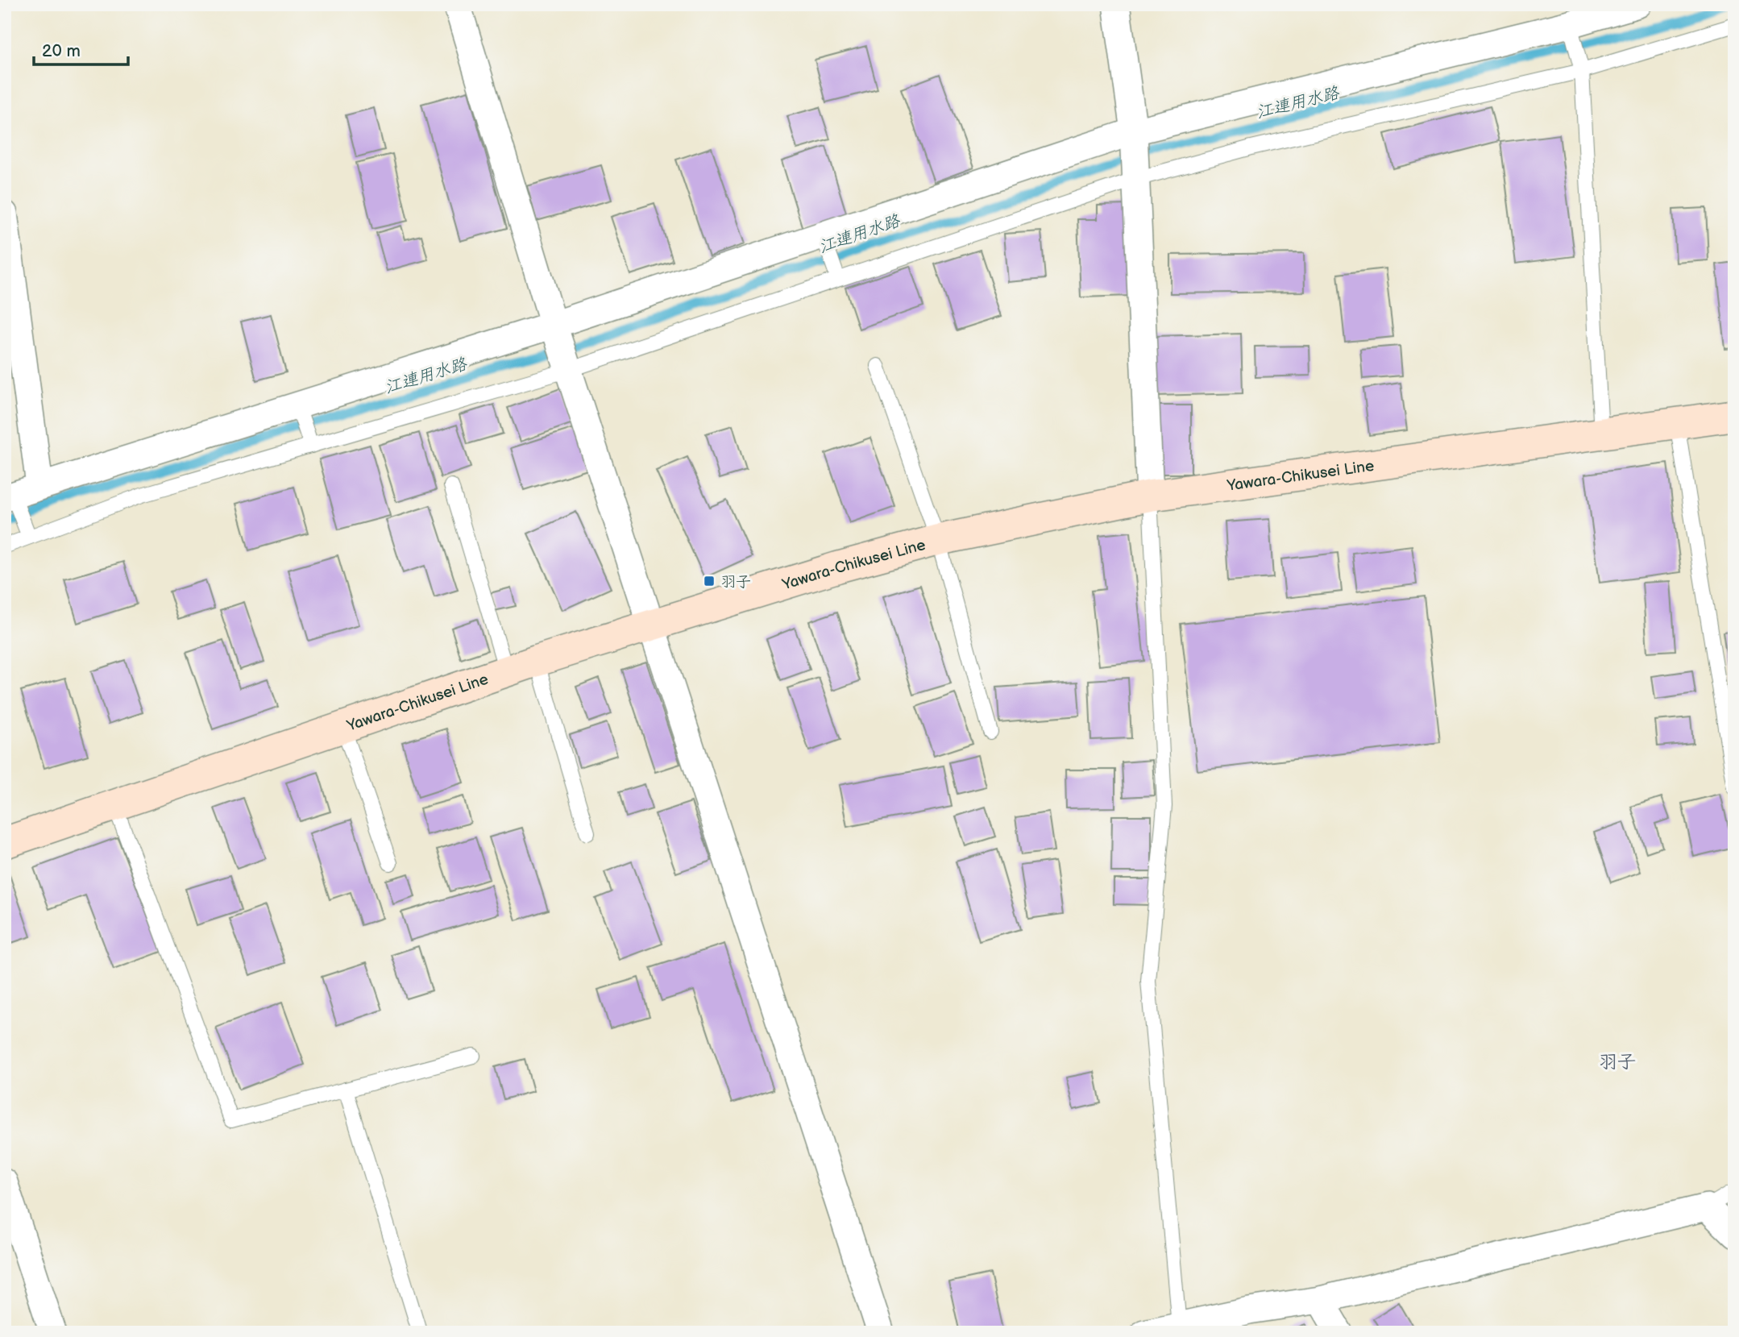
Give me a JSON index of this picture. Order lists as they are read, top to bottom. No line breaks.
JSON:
{"streets":{"main road":["Yawara-Chikusei Line"]},"districts":["羽子"],"water":["江連用水路"],"places":{"transit":["羽子"]},"scale_bar":"20 m"}
